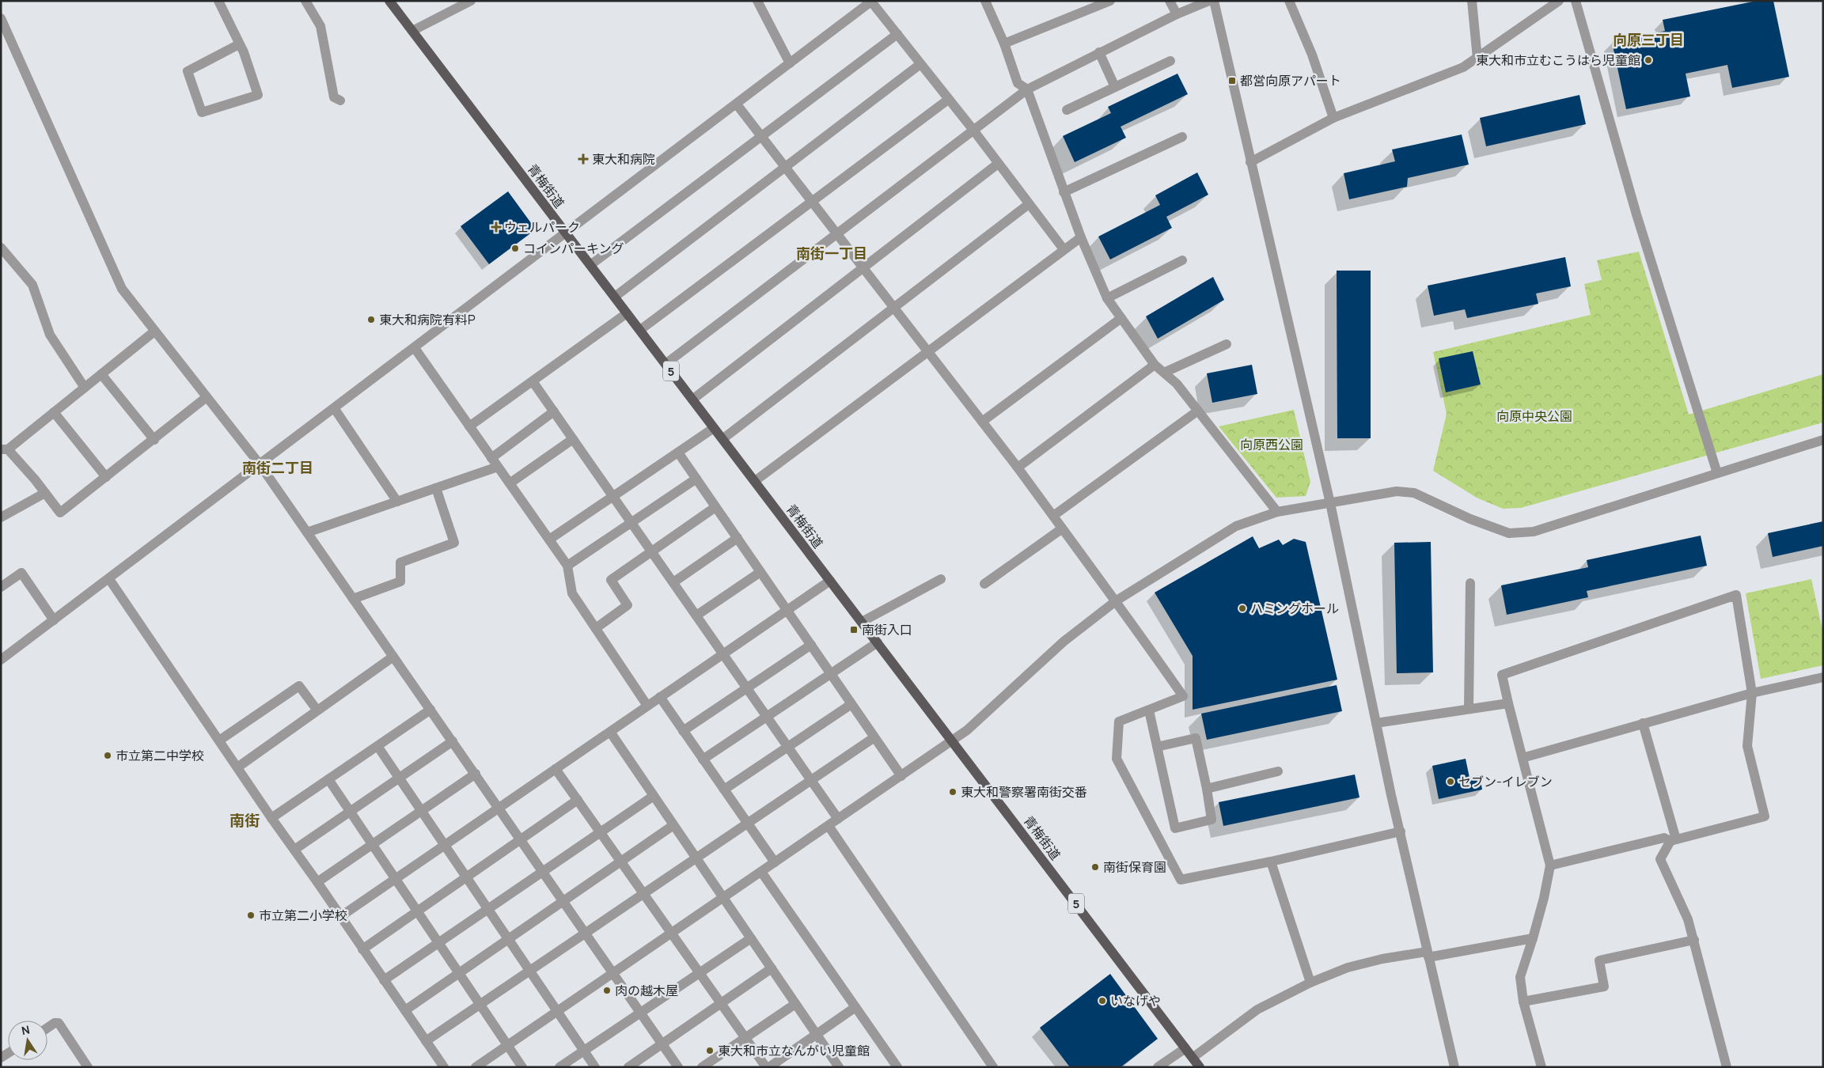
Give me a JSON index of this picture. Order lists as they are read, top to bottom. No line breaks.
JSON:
{"streets":{"main road":["青梅街道","5"]},"districts":["向原三丁目","南街一丁目","南街二丁目","南街"],"parks":["向原中央公園","向原西公園"],"places":{"other":["東大和市立むこうはら児童館","コインパーキング","東大和病院有料P","ハミングホール","市立第二中学校","セブン-イレブン","東大和警察署南街交番","南街保育園","市立第二小学校","肉の越木屋","いなげや","東大和市立なんがい児童館"],"transit":["都営向原アパート","南街入口"],"health":["東大和病院","ウェルパーク"]},"north":"top"}
